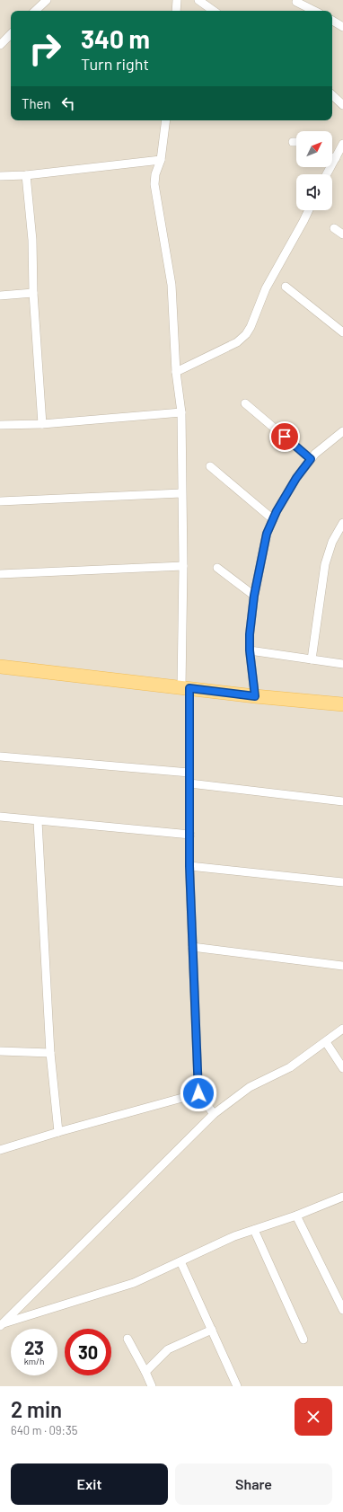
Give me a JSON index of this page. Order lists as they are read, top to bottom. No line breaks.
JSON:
{"north":"top right","page":{"turn":["340 m","Turn right"],"then":"Then","speed":"23 km/h","limit":"30","heading":["2 min","640 m · 09:35"],"buttons":["Exit","Share"]}}
